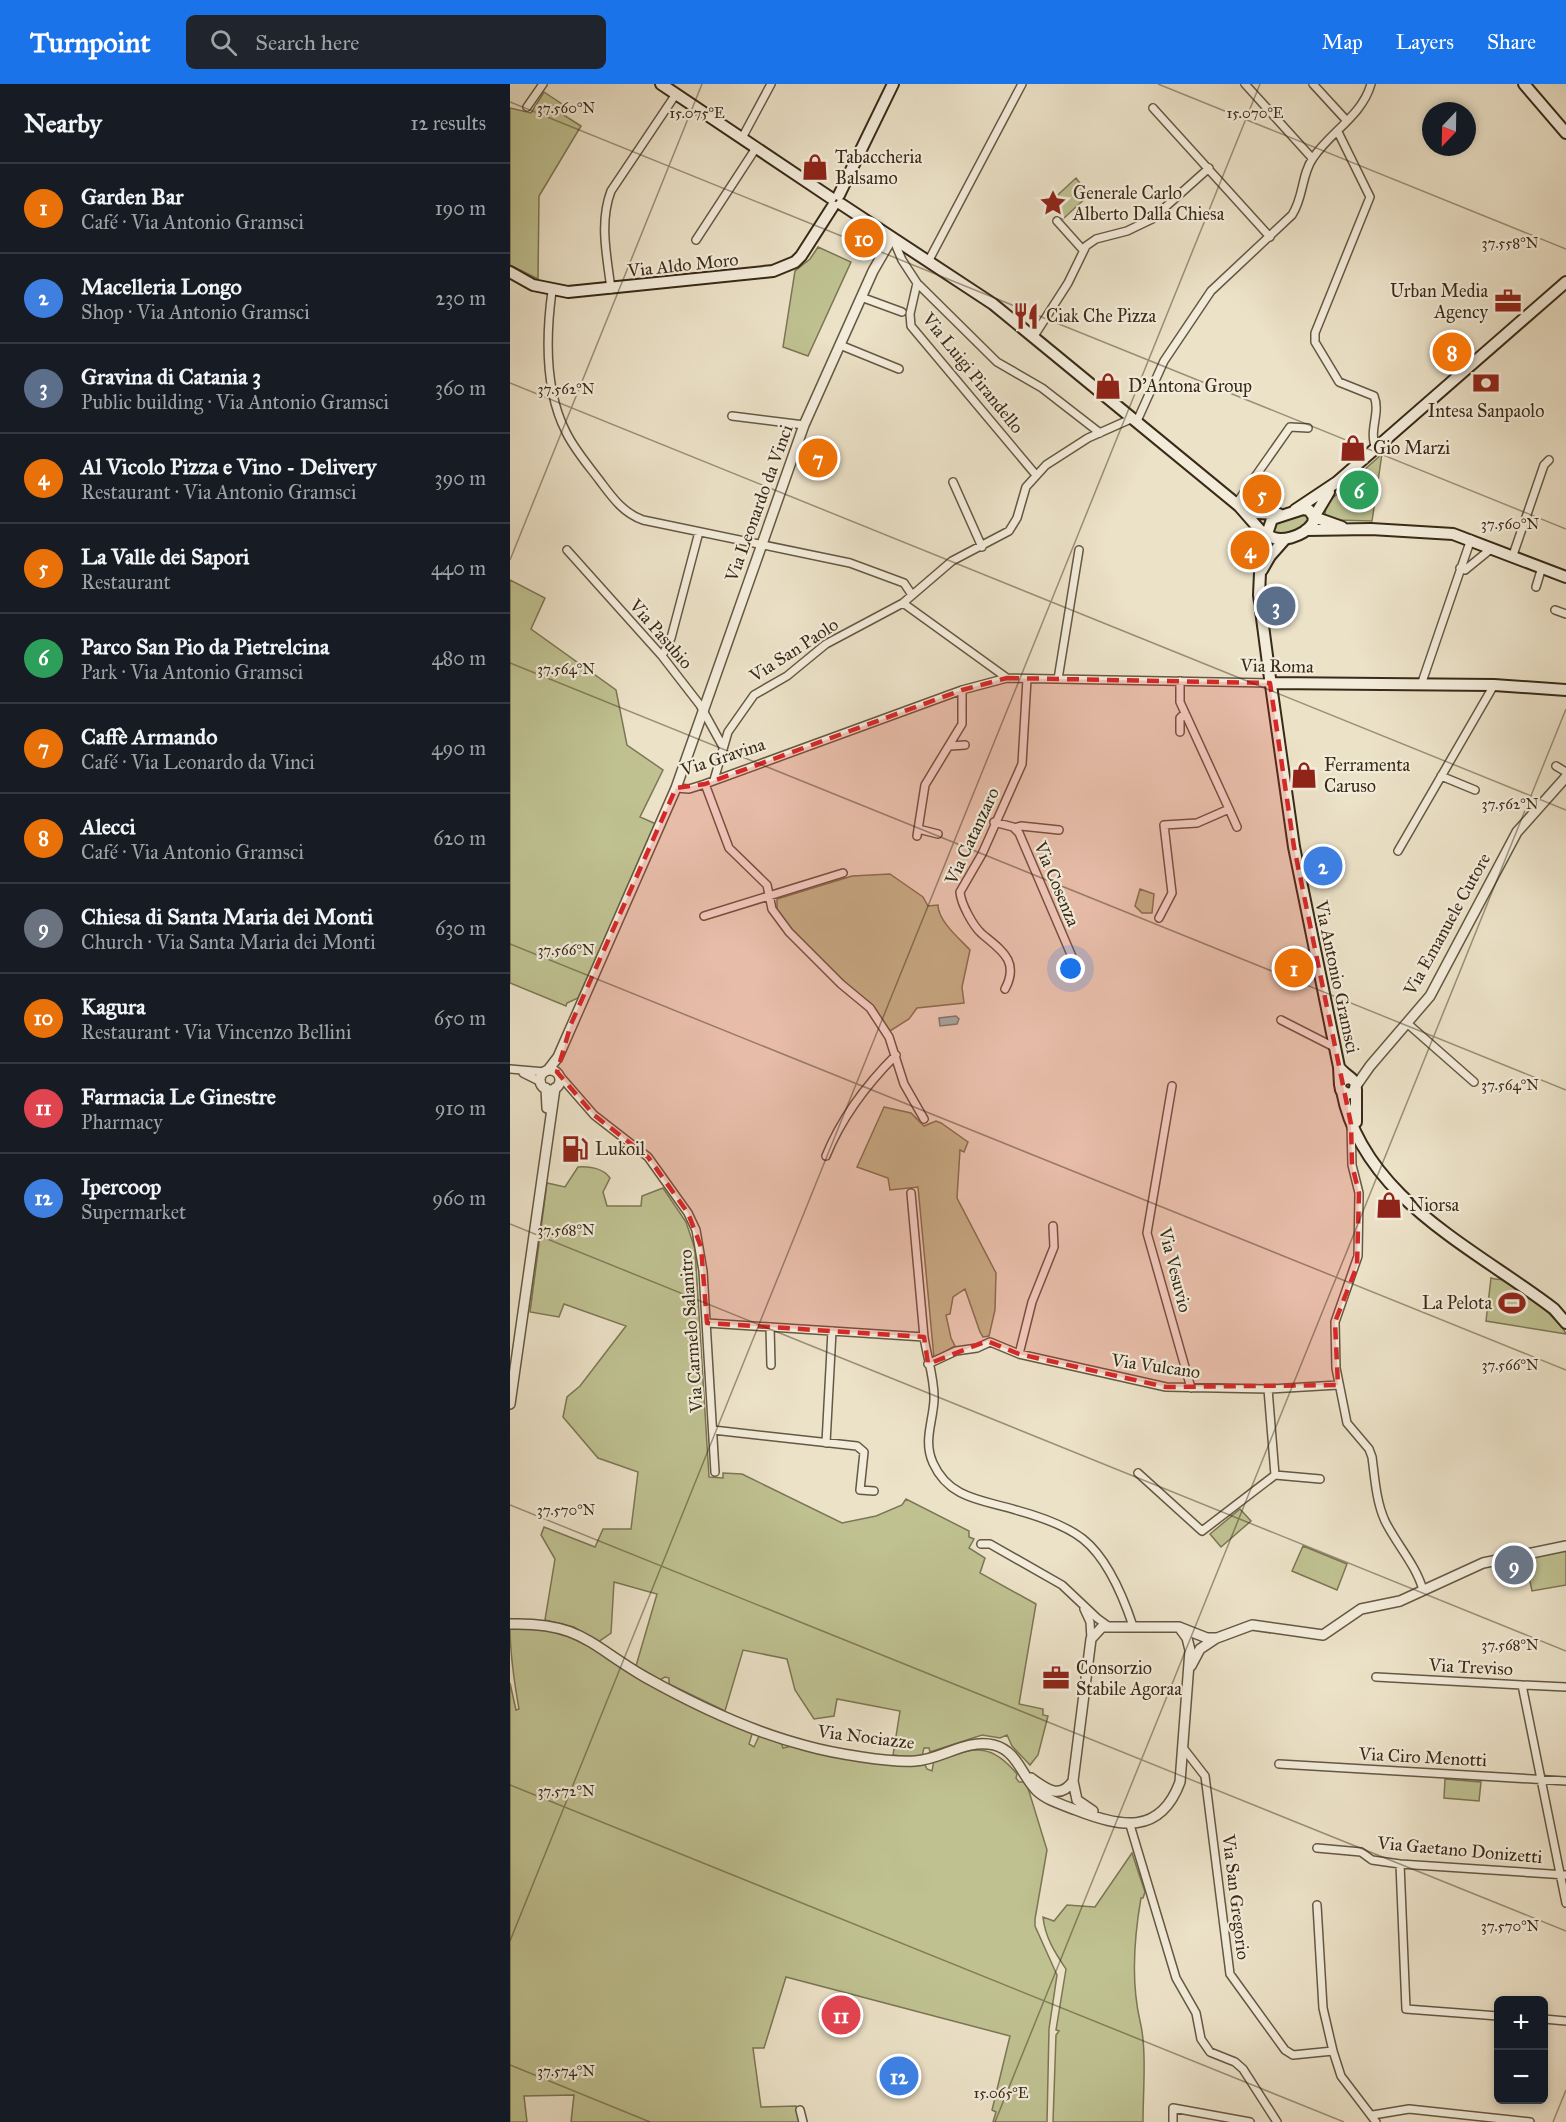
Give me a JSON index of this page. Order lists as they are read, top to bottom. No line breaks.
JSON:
{"streets":{"main road":["Via Aldo Moro","Via Roma","Via Antonio Gramsci"],"street":["Via Luigi Pirandello","Via Leonardo da Vinci","Via Pasubio","Via San Paolo","Via Gravina","Via Catanzaro","Via Cosenza","Via Emanuele Cutore","Via Vesuvio","Via Carmelo Salanitro","Via Vulcano","Via Treviso","Via Nociazze","Via Ciro Menotti","Via Gaetano Donizetti","Via San Gregorio"]},"crossings":[["Via Luigi Pirandello","Via San Paolo"],["Via Leonardo da Vinci","Via Pasubio"],["Via Leonardo da Vinci","Via Gravina"],["Via Pasubio","Via San Paolo"],["Via San Paolo","Via Gravina"],["Via Roma","Via Gravina"],["Via Roma","Via Catanzaro"],["Via Roma","Via Antonio Gramsci"],["Via Gravina","Via Carmelo Salanitro"],["Via Catanzaro","Via Cosenza"],["Via Vesuvio","Via Vulcano"],["Via Treviso","Via Ciro Menotti"],["Via Treviso","Via Gaetano Donizetti"]],"places":{"shop":["Tabaccheria Balsamo","D'Antona Group","Gio Marzi","Ferramenta Caruso","Niorsa"],"place":["Generale Carlo Alberto Dalla Chiesa"],"office":["Urban Media Agency","Consorzio Stabile Agoraa"],"restaurant":["Ciak Che Pizza"],"bank":["Intesa Sanpaolo"],"fuel station":["Lukoil"],"sports":["La Pelota"]},"north":"bottom","page":{"header":"Turnpoint","search":"Search here","nav":["Map","Layers","Share"],"heading":["Nearby","12 results"],"list":[{"mark":"1","name":"Garden Bar","note":"Café · Via Antonio Gramsci","value":"190 m"},{"mark":"2","name":"Macelleria Longo","note":"Shop · Via Antonio Gramsci","value":"230 m"},{"mark":"3","name":"Gravina di Catania 3","note":"Public building · Via Antonio Gramsci","value":"360 m"},{"mark":"4","name":"Al Vicolo Pizza e Vino - Delivery","note":"Restaurant · Via Antonio Gramsci","value":"390 m"},{"mark":"5","name":"La Valle dei Sapori","note":"Restaurant","value":"440 m"},{"mark":"6","name":"Parco San Pio da Pietrelcina","note":"Park · Via Antonio Gramsci","value":"480 m"},{"mark":"7","name":"Caffè Armando","note":"Café · Via Leonardo da Vinci","value":"490 m"},{"mark":"8","name":"Alecci","note":"Café · Via Antonio Gramsci","value":"620 m"},{"mark":"9","name":"Chiesa di Santa Maria dei Monti","note":"Church · Via Santa Maria dei Monti","value":"630 m"},{"mark":"10","name":"Kagura","note":"Restaurant · Via Vincenzo Bellini","value":"650 m"},{"mark":"11","name":"Farmacia Le Ginestre","note":"Pharmacy","value":"910 m"},{"mark":"12","name":"Ipercoop","note":"Supermarket","value":"960 m"}],"pins":["10","8","7","6","5","4","3","2","1","9","11","12"],"map_buttons":["+","−"]},"coordinates":["37.560°N","15.075°E","15.070°E","37.558°N","37.562°N","37.564°N","37.566°N","37.568°N","37.570°N","37.572°N","37.574°N","15.065°E"]}
